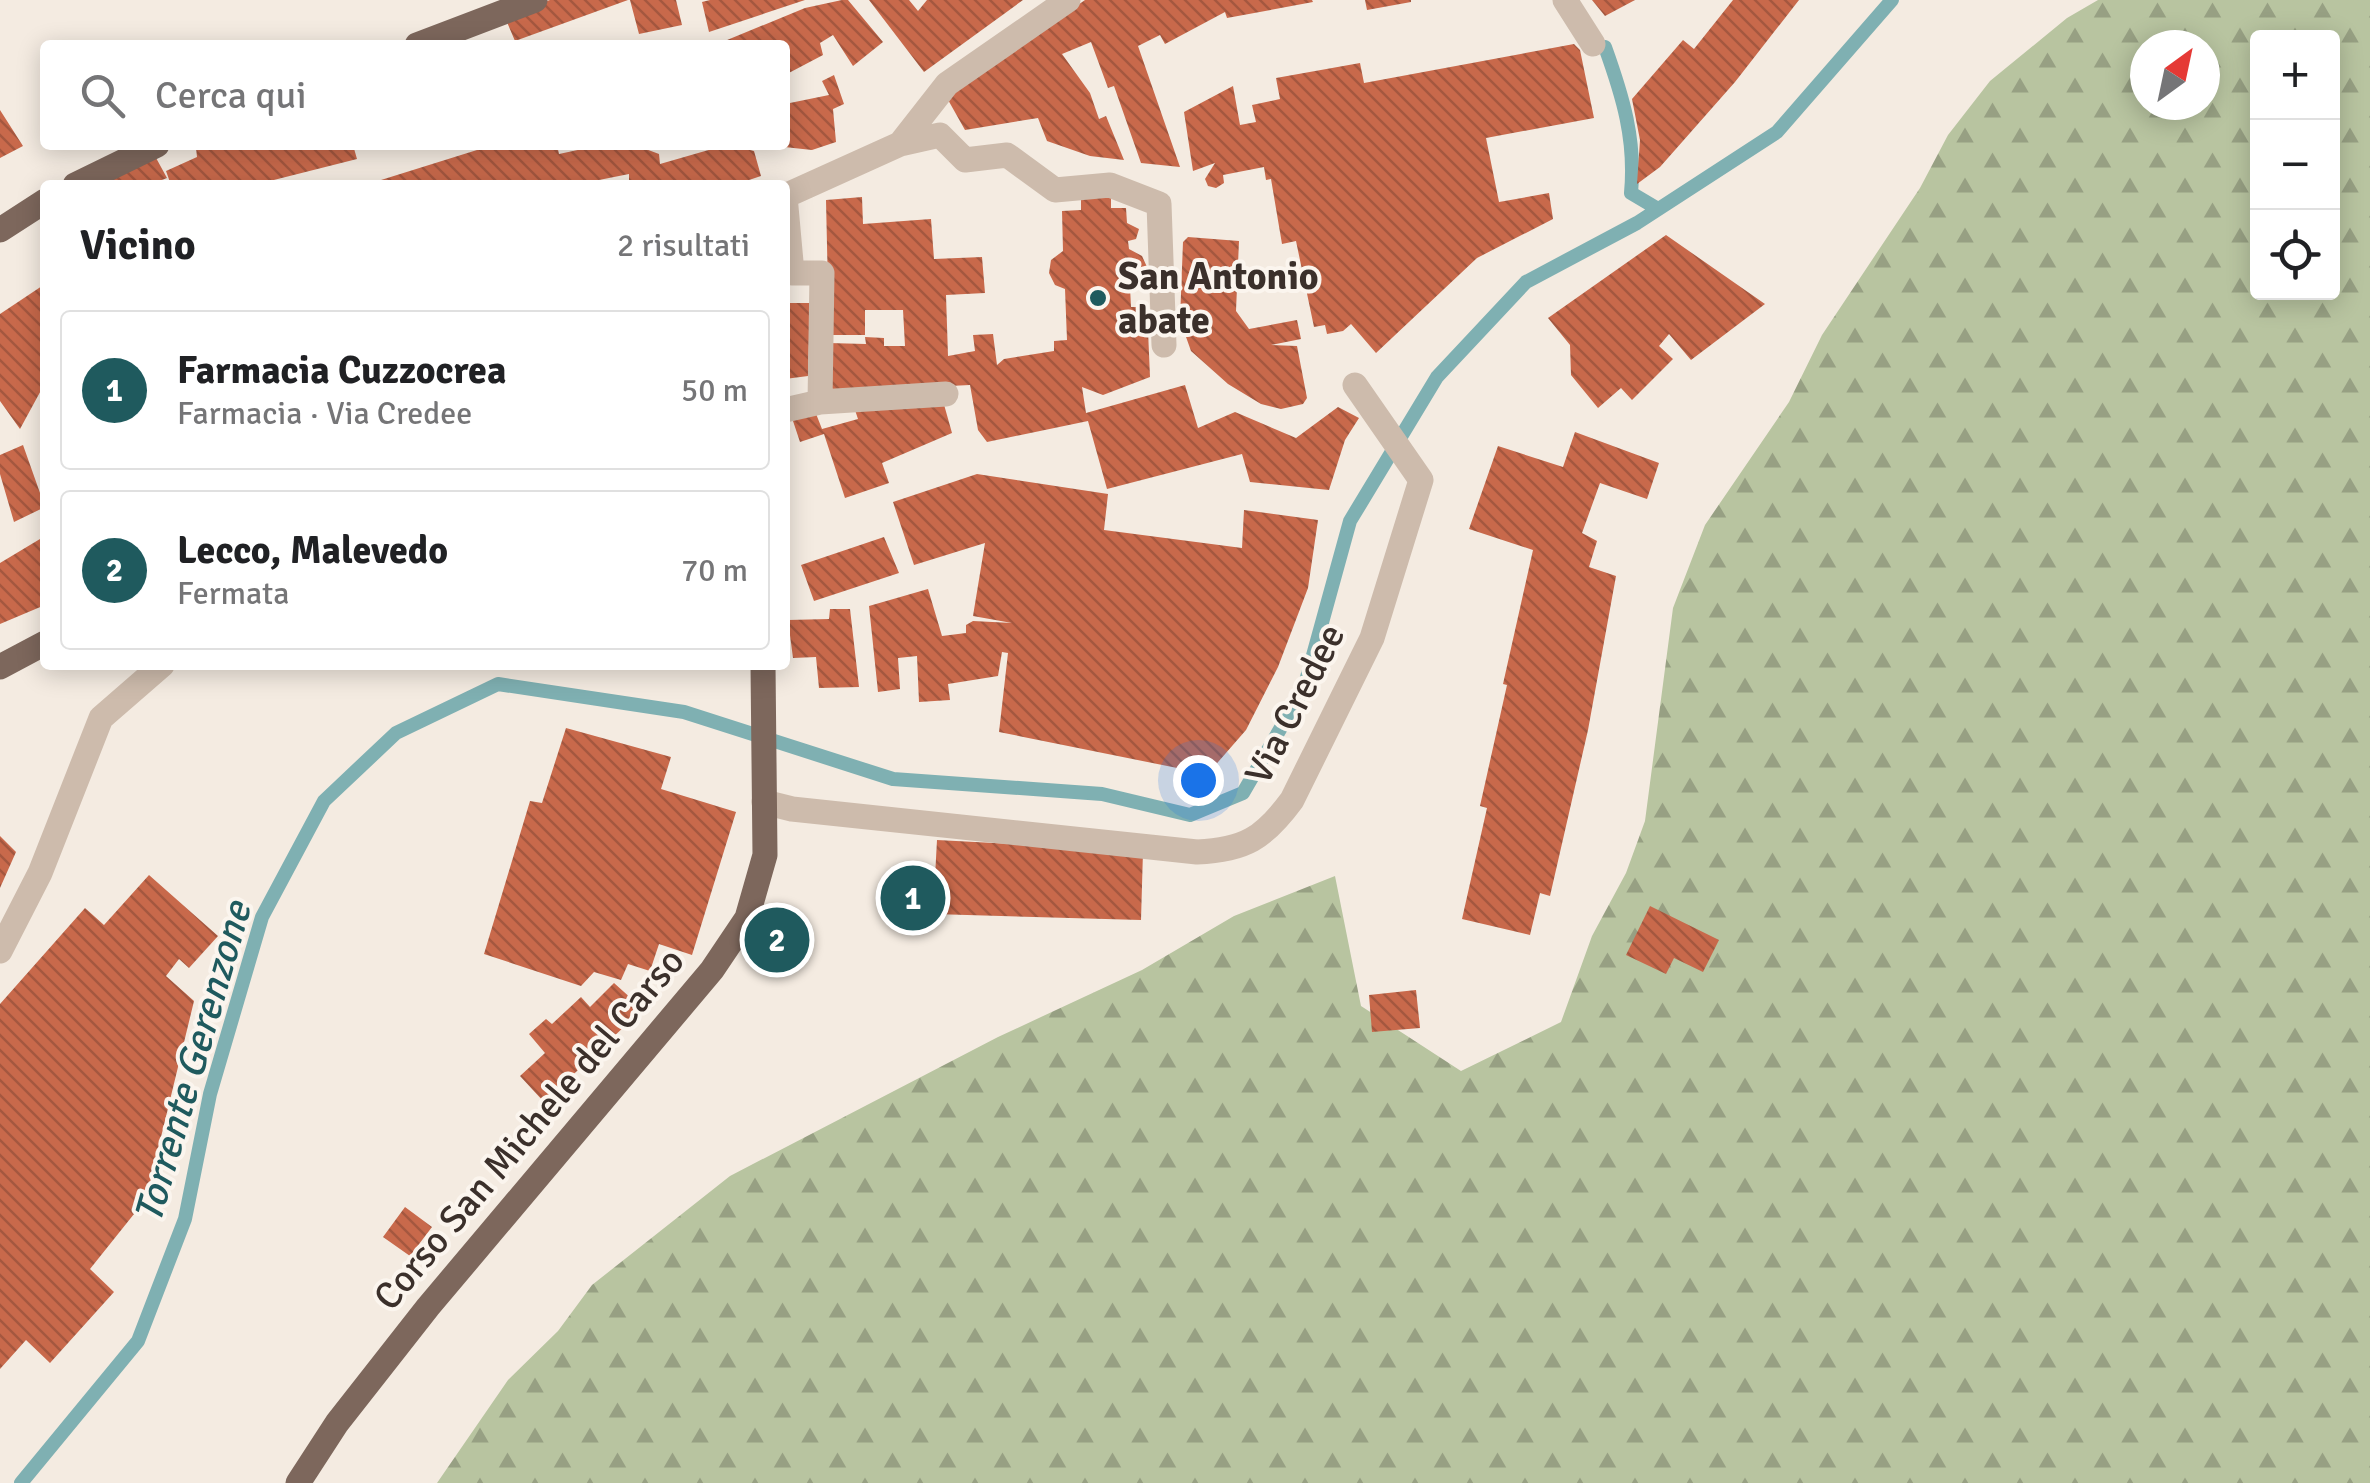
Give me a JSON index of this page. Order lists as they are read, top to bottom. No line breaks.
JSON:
{"streets":{"main road":["Corso San Michele del Carso"],"street":["Via Credee"]},"crossings":[["Via Credee","Corso San Michele del Carso"]],"water":["Torrente Gerenzone"],"places":["San Antonio abate"],"north":"top right","page":{"map_buttons":["+","−"],"search":"Cerca qui","heading":["Vicino","2 risultati"],"list":[{"mark":"1","name":"Farmacia Cuzzocrea","note":"Farmacia · Via Credee","value":"50 m"},{"mark":"2","name":"Lecco, Malevedo","note":"Fermata","value":"70 m"}],"pins":["1","2"]}}
